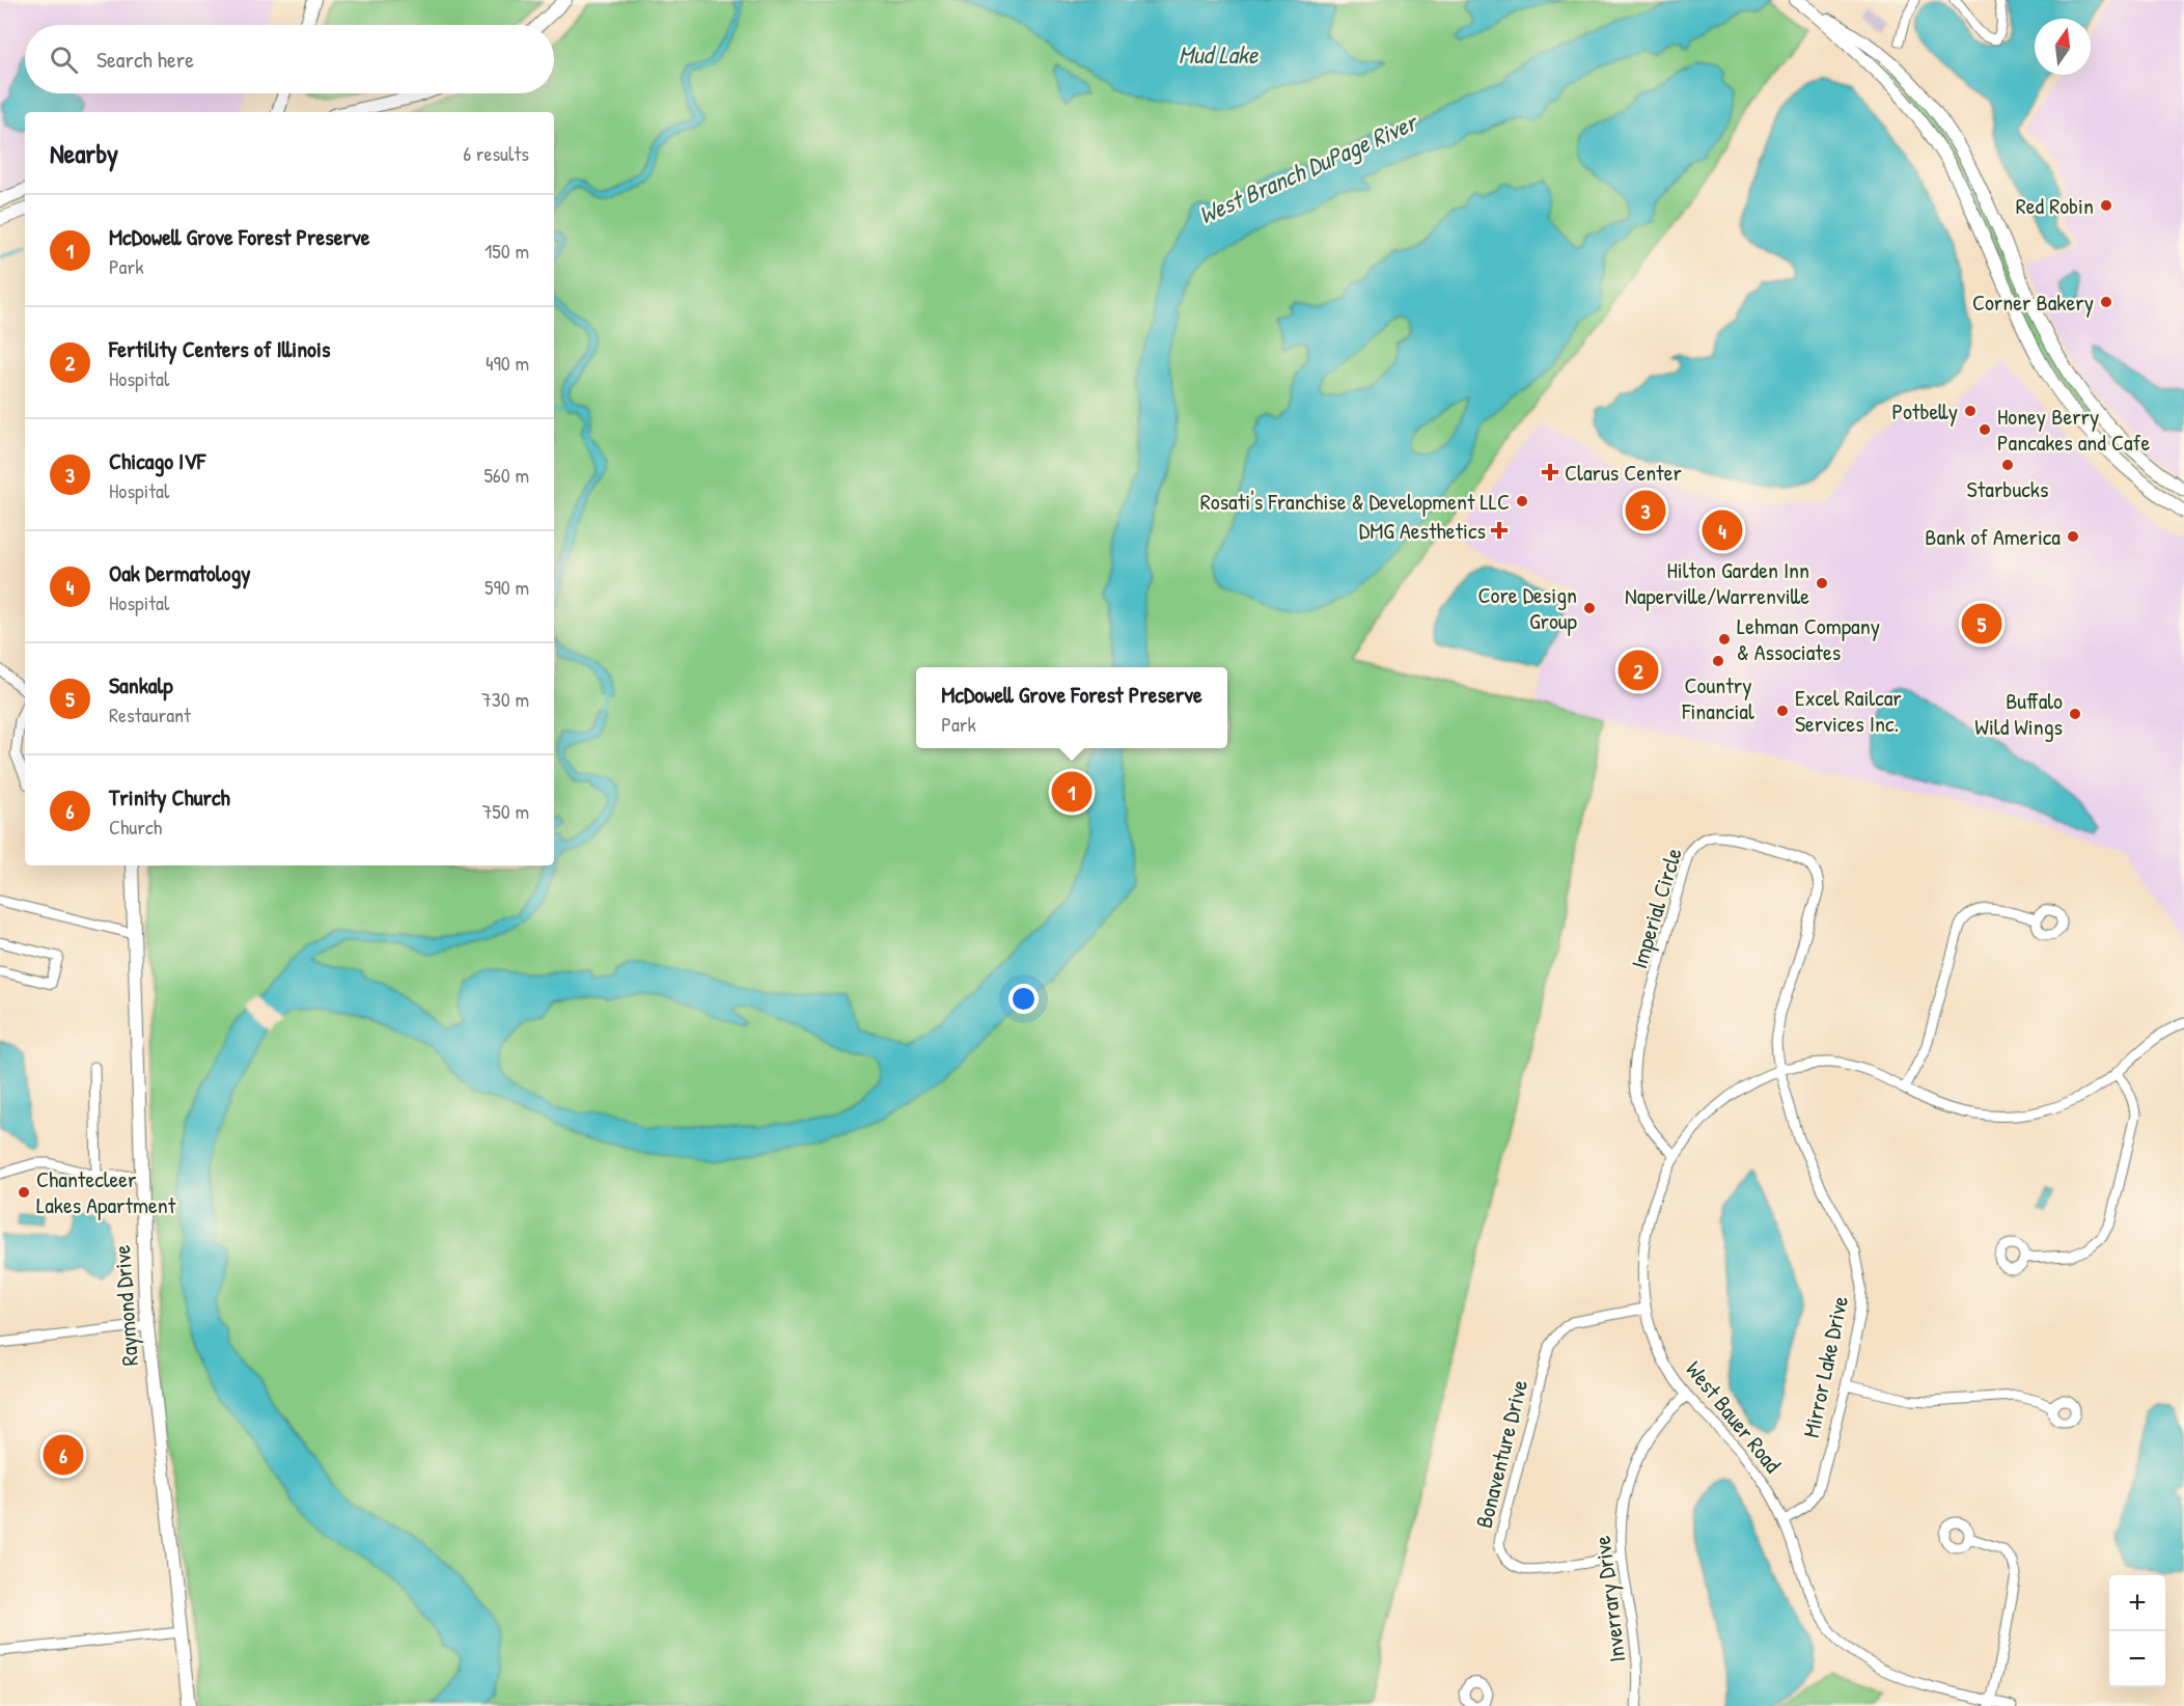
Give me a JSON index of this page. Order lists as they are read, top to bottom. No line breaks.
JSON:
{"streets":{"street":["Imperial Circle","Raymond Drive","Mirror Lake Drive","West Bauer Road","Bonaventure Drive","Inverrary Drive"]},"crossings":[["Imperial Circle","Mirror Lake Drive"],["Imperial Circle","West Bauer Road"],["Mirror Lake Drive","West Bauer Road"],["West Bauer Road","Bonaventure Drive"],["West Bauer Road","Inverrary Drive"],["Bonaventure Drive","Inverrary Drive"]],"water":["Mud Lake","West Branch DuPage River"],"places":{"other":["Red Robin","Corner Bakery","Potbelly","Honey Berry Pancakes and Cafe","Starbucks","Rosati's Franchise & Development LLC","Bank of America","Hilton Garden Inn Naperville/Warrenville","Core Design Group","Lehman Company & Associates","Country Financial","Excel Railcar Services Inc.","Buffalo Wild Wings","Chantecleer Lakes Apartment"],"health":["Clarus Center","DMG Aesthetics"]},"north":"top","page":{"search":"Search here","heading":["Nearby","6 results"],"list":[{"mark":"1","name":"McDowell Grove Forest Preserve","note":"Park","value":"150 m"},{"mark":"2","name":"Fertility Centers of Illinois","note":"Hospital","value":"490 m"},{"mark":"3","name":"Chicago IVF","note":"Hospital","value":"560 m"},{"mark":"4","name":"Oak Dermatology","note":"Hospital","value":"590 m"},{"mark":"5","name":"Sankalp","note":"Restaurant","value":"730 m"},{"mark":"6","name":"Trinity Church","note":"Church","value":"750 m"}],"pins":["3","4","5","2","1","6"],"popup":["McDowell Grove Forest Preserve","Park"],"map_buttons":["+","−"]}}
